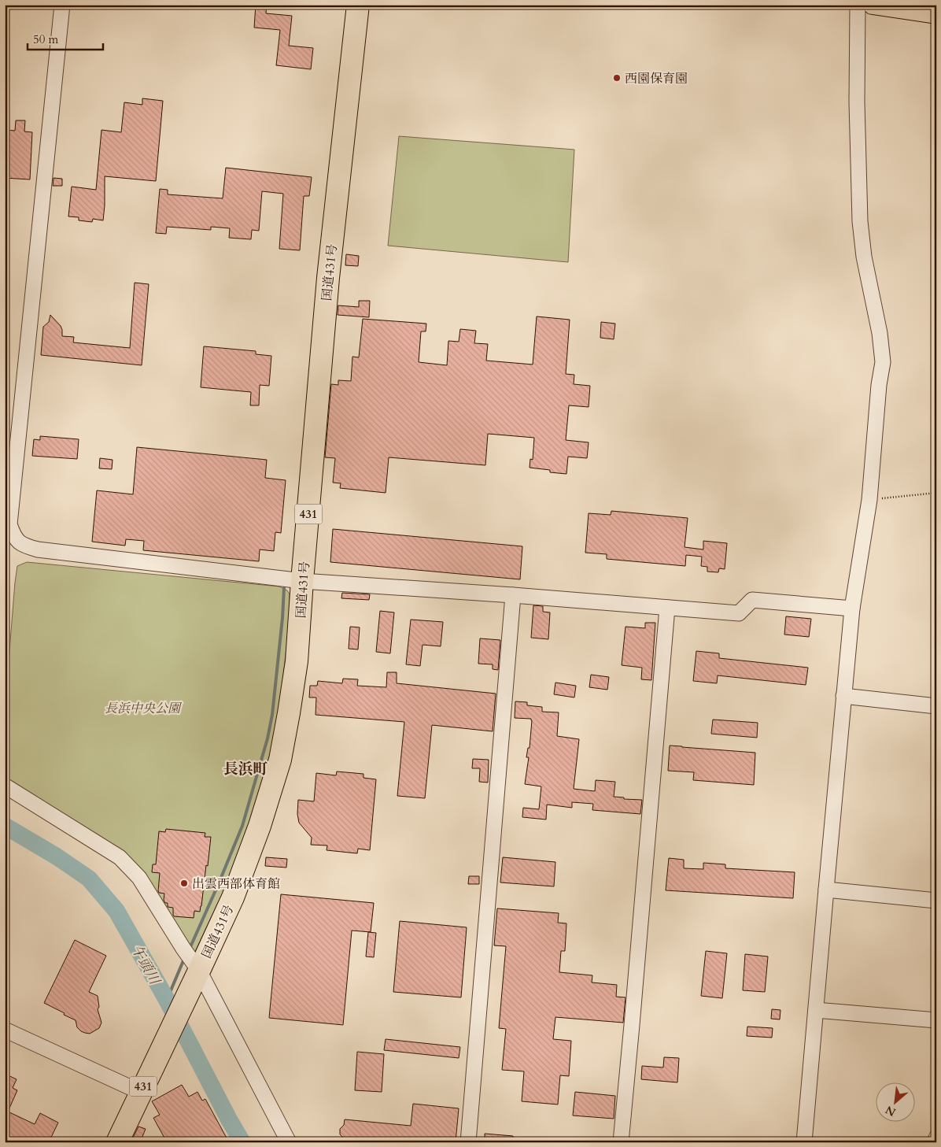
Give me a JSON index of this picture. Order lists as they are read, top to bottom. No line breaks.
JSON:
{"streets":{"highway":["国道431号","431"]},"districts":["長浜町"],"water":["午頭川"],"parks":["長浜中央公園"],"places":["西園保育園","出雲西部体育館"],"scale_bar":"50 m","north":"bottom left"}
